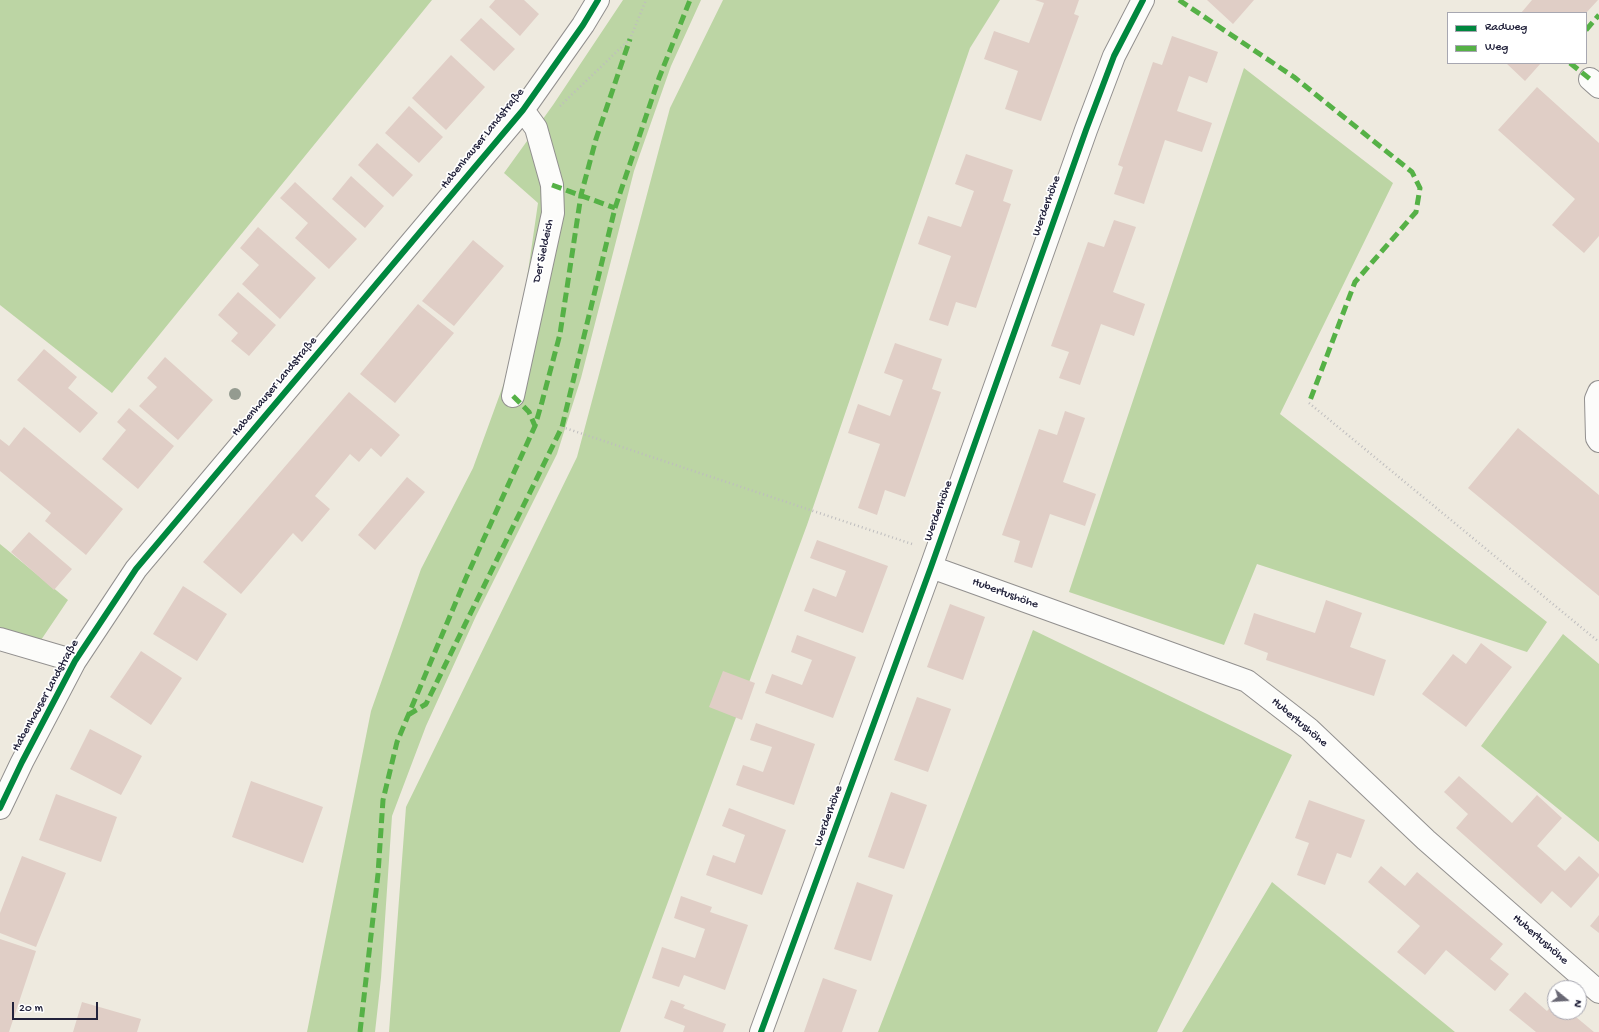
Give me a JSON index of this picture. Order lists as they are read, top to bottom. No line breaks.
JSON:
{"streets":{"street":["Habenhauser Landstraße","Werderhöhe","Der Sieldeich","Hubertushöhe"]},"crossings":[["Habenhauser Landstraße","Der Sieldeich"],["Werderhöhe","Hubertushöhe"]],"legend":["Radweg","Weg"],"scale_bar":"20 m","north":"right"}
